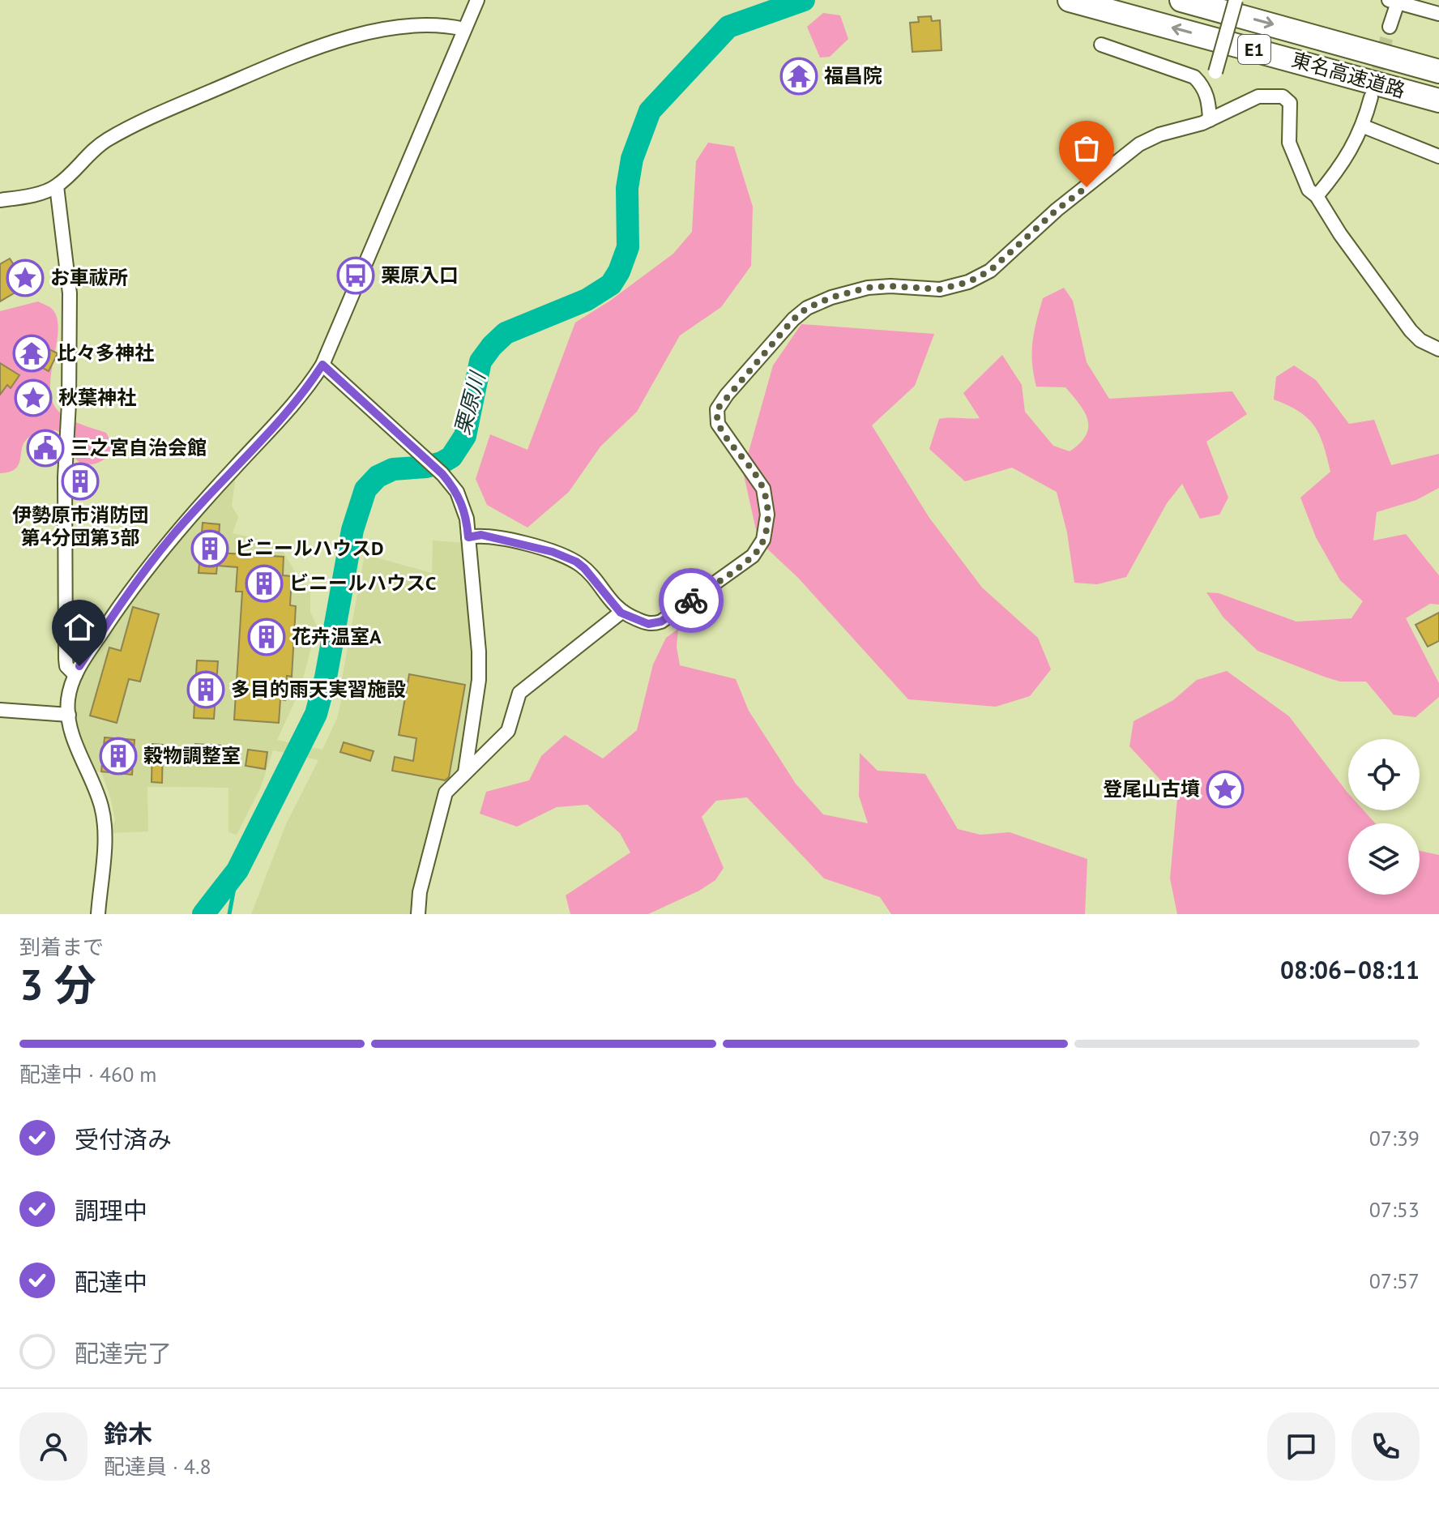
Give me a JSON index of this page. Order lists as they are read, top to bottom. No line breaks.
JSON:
{"streets":{"highway":["E1","東名高速道路"]},"water":["栗原川"],"places":{"temple":["福昌院","比々多神社"],"bus stop":["栗原入口"],"place":["お車祓所","秋葉神社","登尾山古墳"],"public building":["三之宮自治会館"],"building":["伊勢原市消防団 第4分団第3部","ビニールハウスD","ビニールハウスC","花卉温室A","多目的雨天実習施設","穀物調整室"]},"page":{"heading":["3 分","到着まで","08:06–08:11"],"panel":["鈴木","配達員 · 4.8"],"bar":"配達中 · 460 m","list":[["受付済み","07:39"],["調理中","07:53"],["配達中","07:57"],"配達完了"]}}
